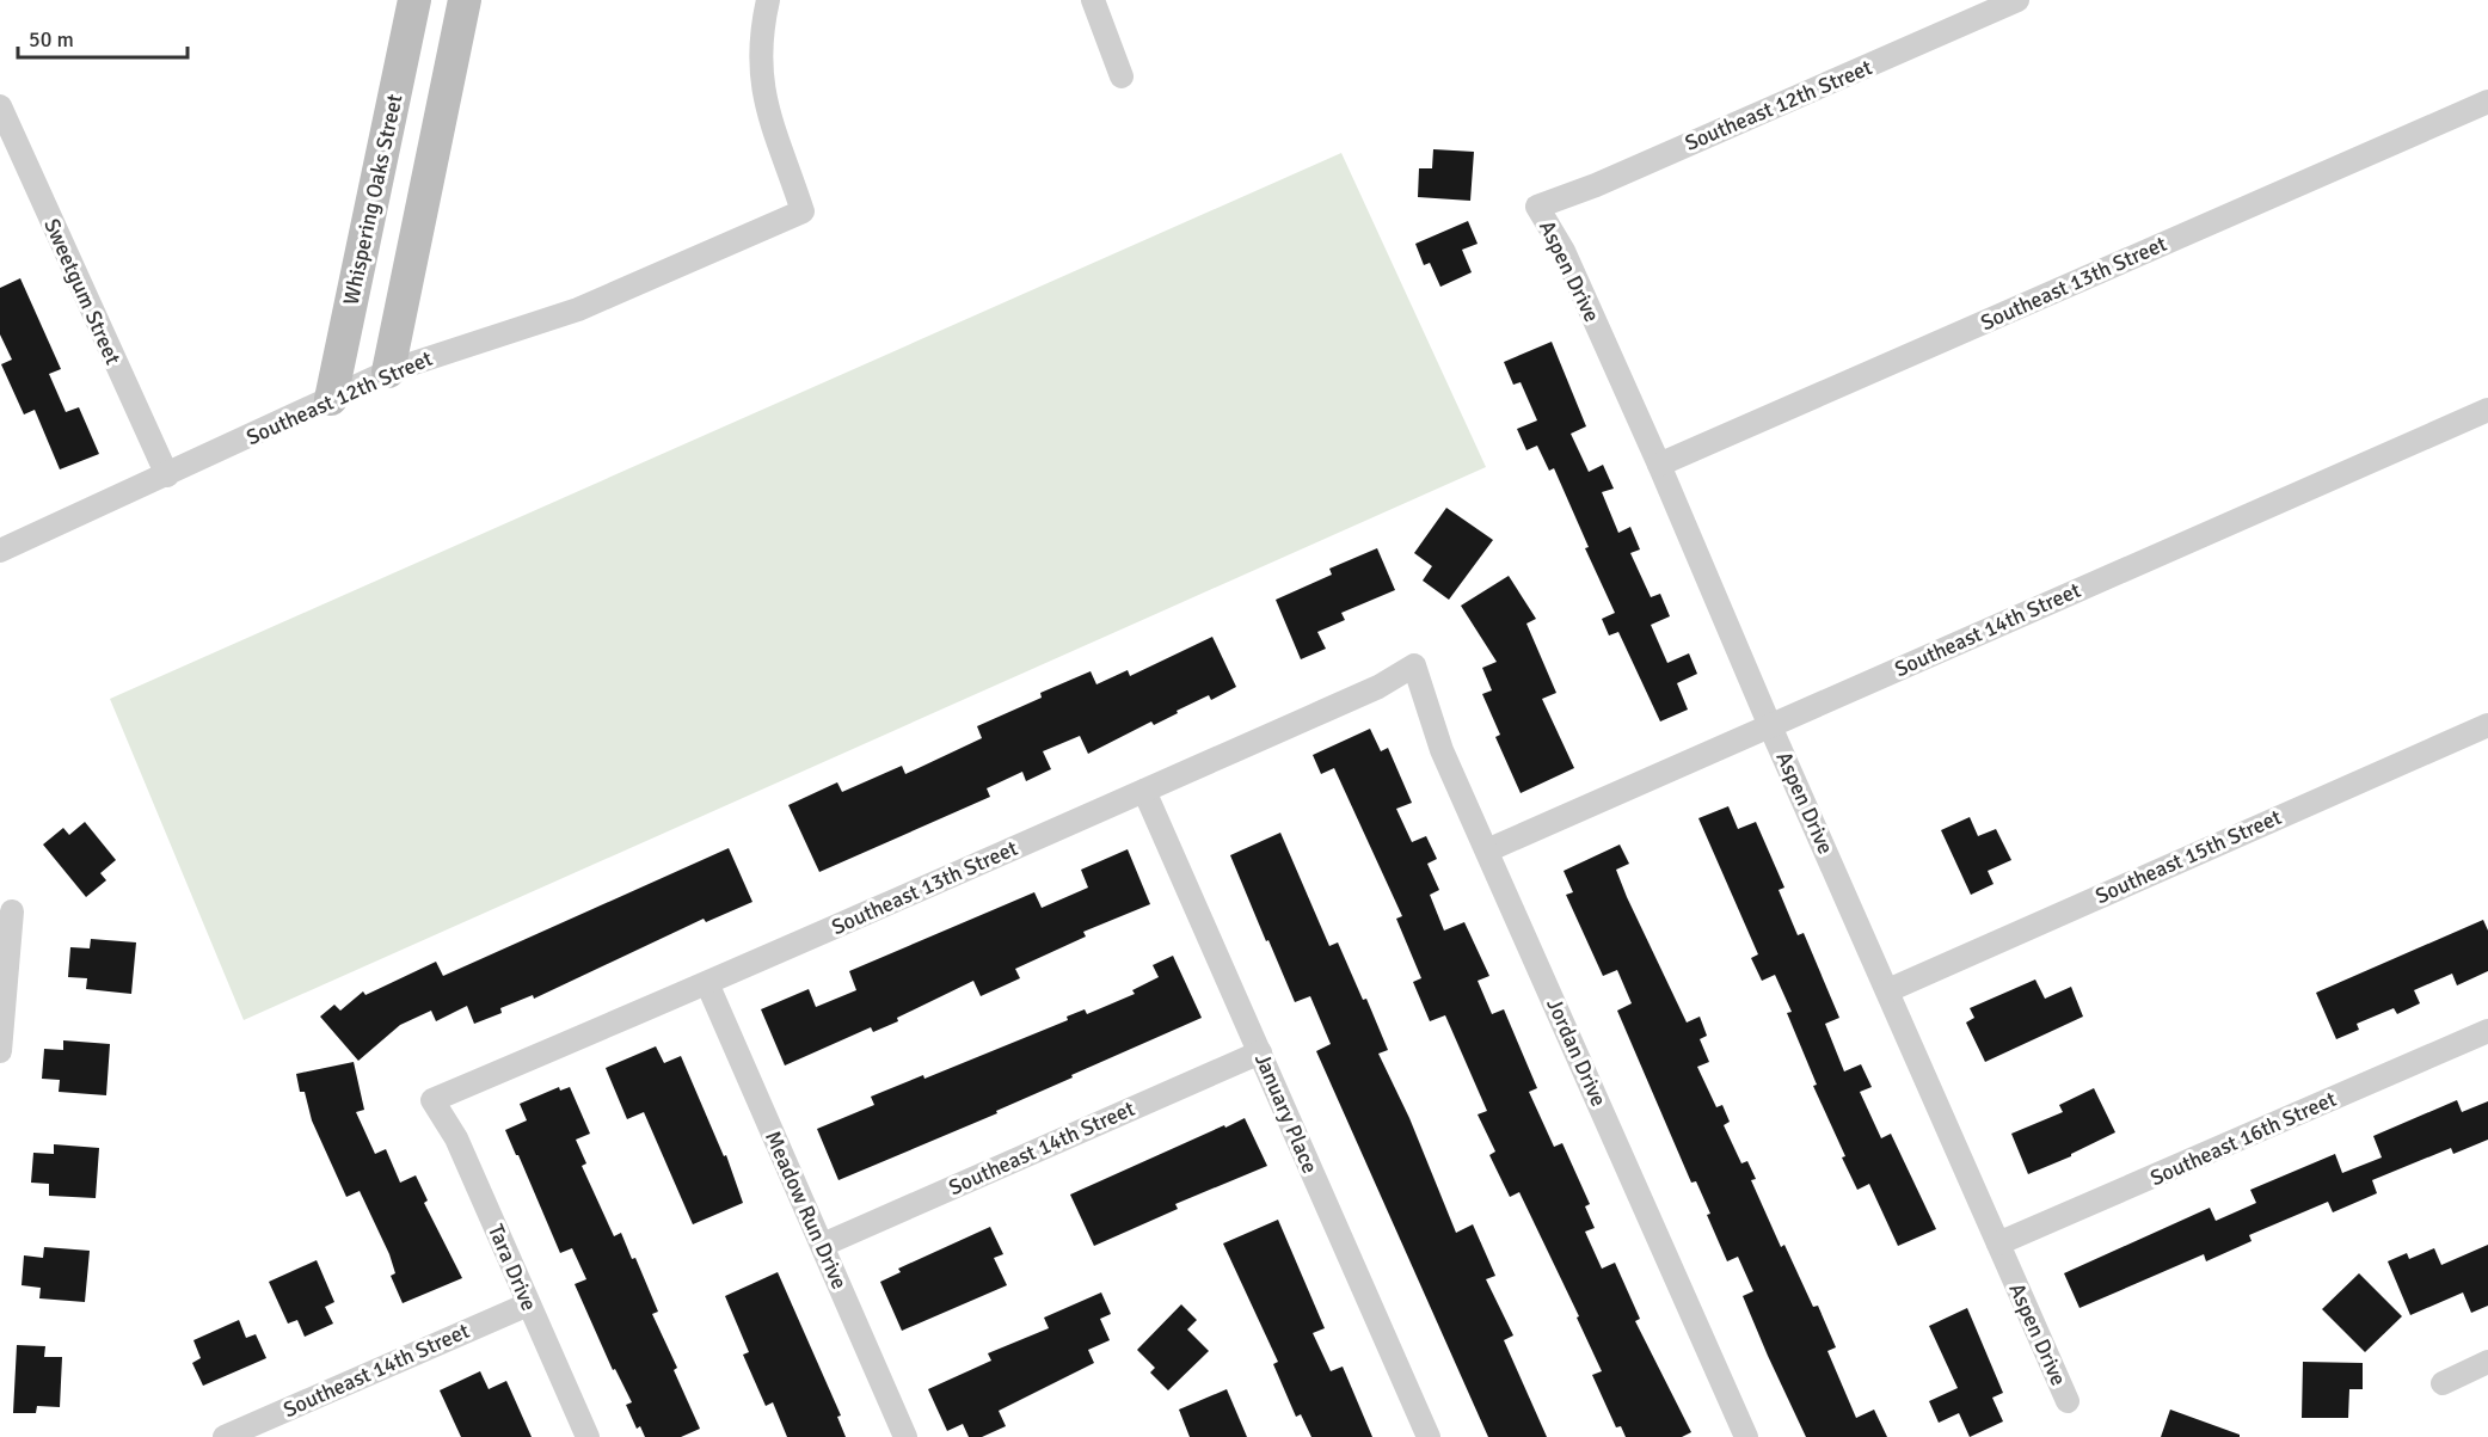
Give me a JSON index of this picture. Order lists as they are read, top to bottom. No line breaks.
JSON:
{"streets":{"street":["Southeast 12th Street","Whispering Oaks Street","Aspen Drive","Southeast 13th Street","Sweetgum Street","Southeast 14th Street","Southeast 15th Street","Jordan Drive","January Place","Southeast 16th Street","Meadow Run Drive","Tara Drive"]},"crossings":[["Southeast 12th Street","Whispering Oaks Street"],["Southeast 12th Street","Aspen Drive"],["Southeast 12th Street","Sweetgum Street"],["Aspen Drive","Southeast 13th Street"],["Aspen Drive","Southeast 14th Street"],["Aspen Drive","Southeast 15th Street"],["Aspen Drive","Southeast 16th Street"],["Southeast 13th Street","Jordan Drive"],["Southeast 13th Street","January Place"],["Southeast 13th Street","Meadow Run Drive"],["Southeast 13th Street","Tara Drive"],["Southeast 14th Street","Jordan Drive"],["Southeast 14th Street","January Place"],["Southeast 14th Street","Meadow Run Drive"],["Southeast 14th Street","Tara Drive"]],"scale_bar":"50 m"}
